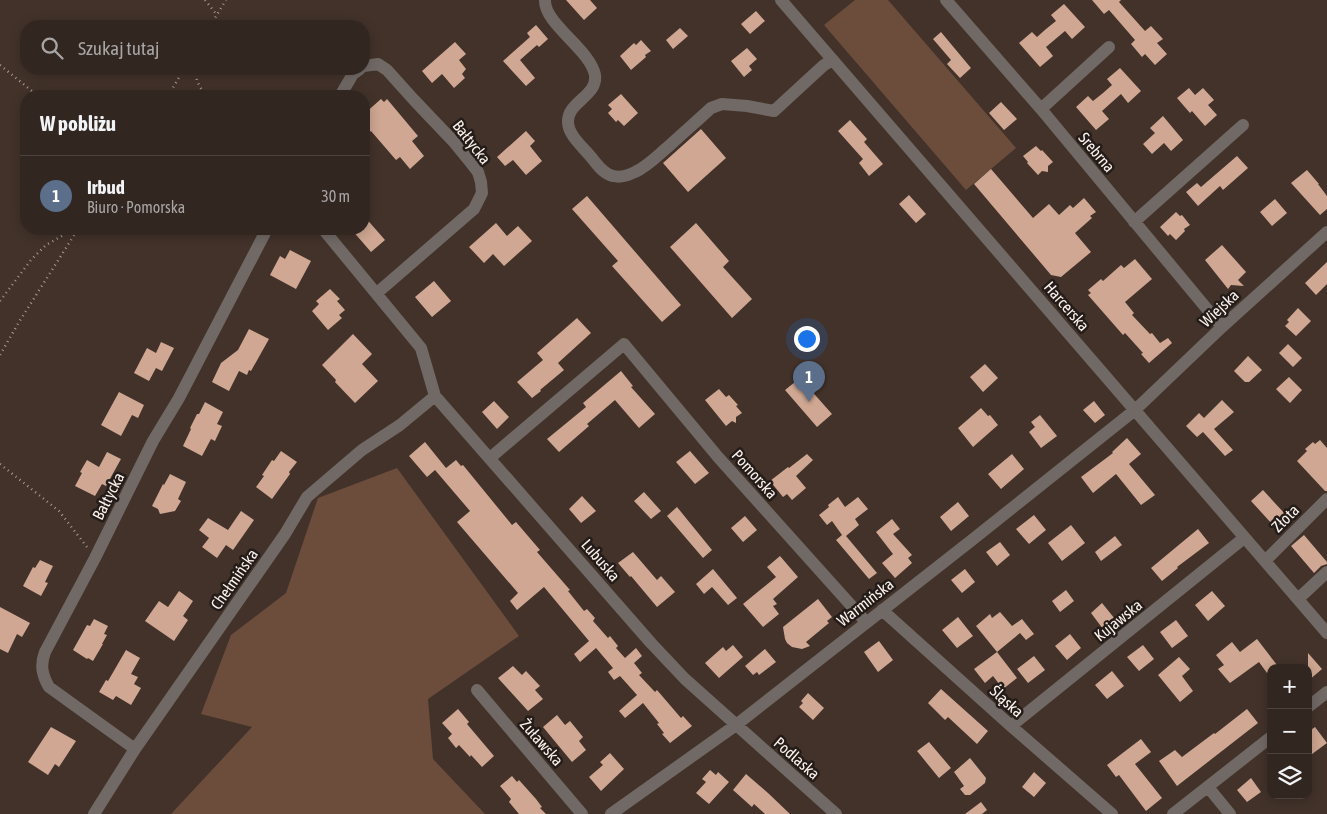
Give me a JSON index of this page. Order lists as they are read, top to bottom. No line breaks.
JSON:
{"streets":{"street":["Bałtycka","Srebrna","Harcerska","Wiejska","Pomorska","Złota","Lubuska","Chełmińska","Warmińska","Kujawska","Śląska","Żuławska","Podlaska"]},"crossings":[["Bałtycka","Chełmińska"],["Srebrna","Wiejska"],["Harcerska","Wiejska"],["Harcerska","Złota"],["Harcerska","Warmińska"],["Harcerska","Kujawska"],["Wiejska","Warmińska"],["Pomorska","Lubuska"],["Pomorska","Warmińska"],["Lubuska","Chełmińska"],["Lubuska","Warmińska"],["Lubuska","Podlaska"],["Warmińska","Śląska"],["Warmińska","Podlaska"],["Kujawska","Śląska"]],"page":{"search":"Szukaj tutaj","heading":"W pobliżu","list":[{"mark":"1","name":"Irbud","note":"Biuro · Pomorska","value":"30 m"}],"pins":"1","map_buttons":["+","−"]}}
